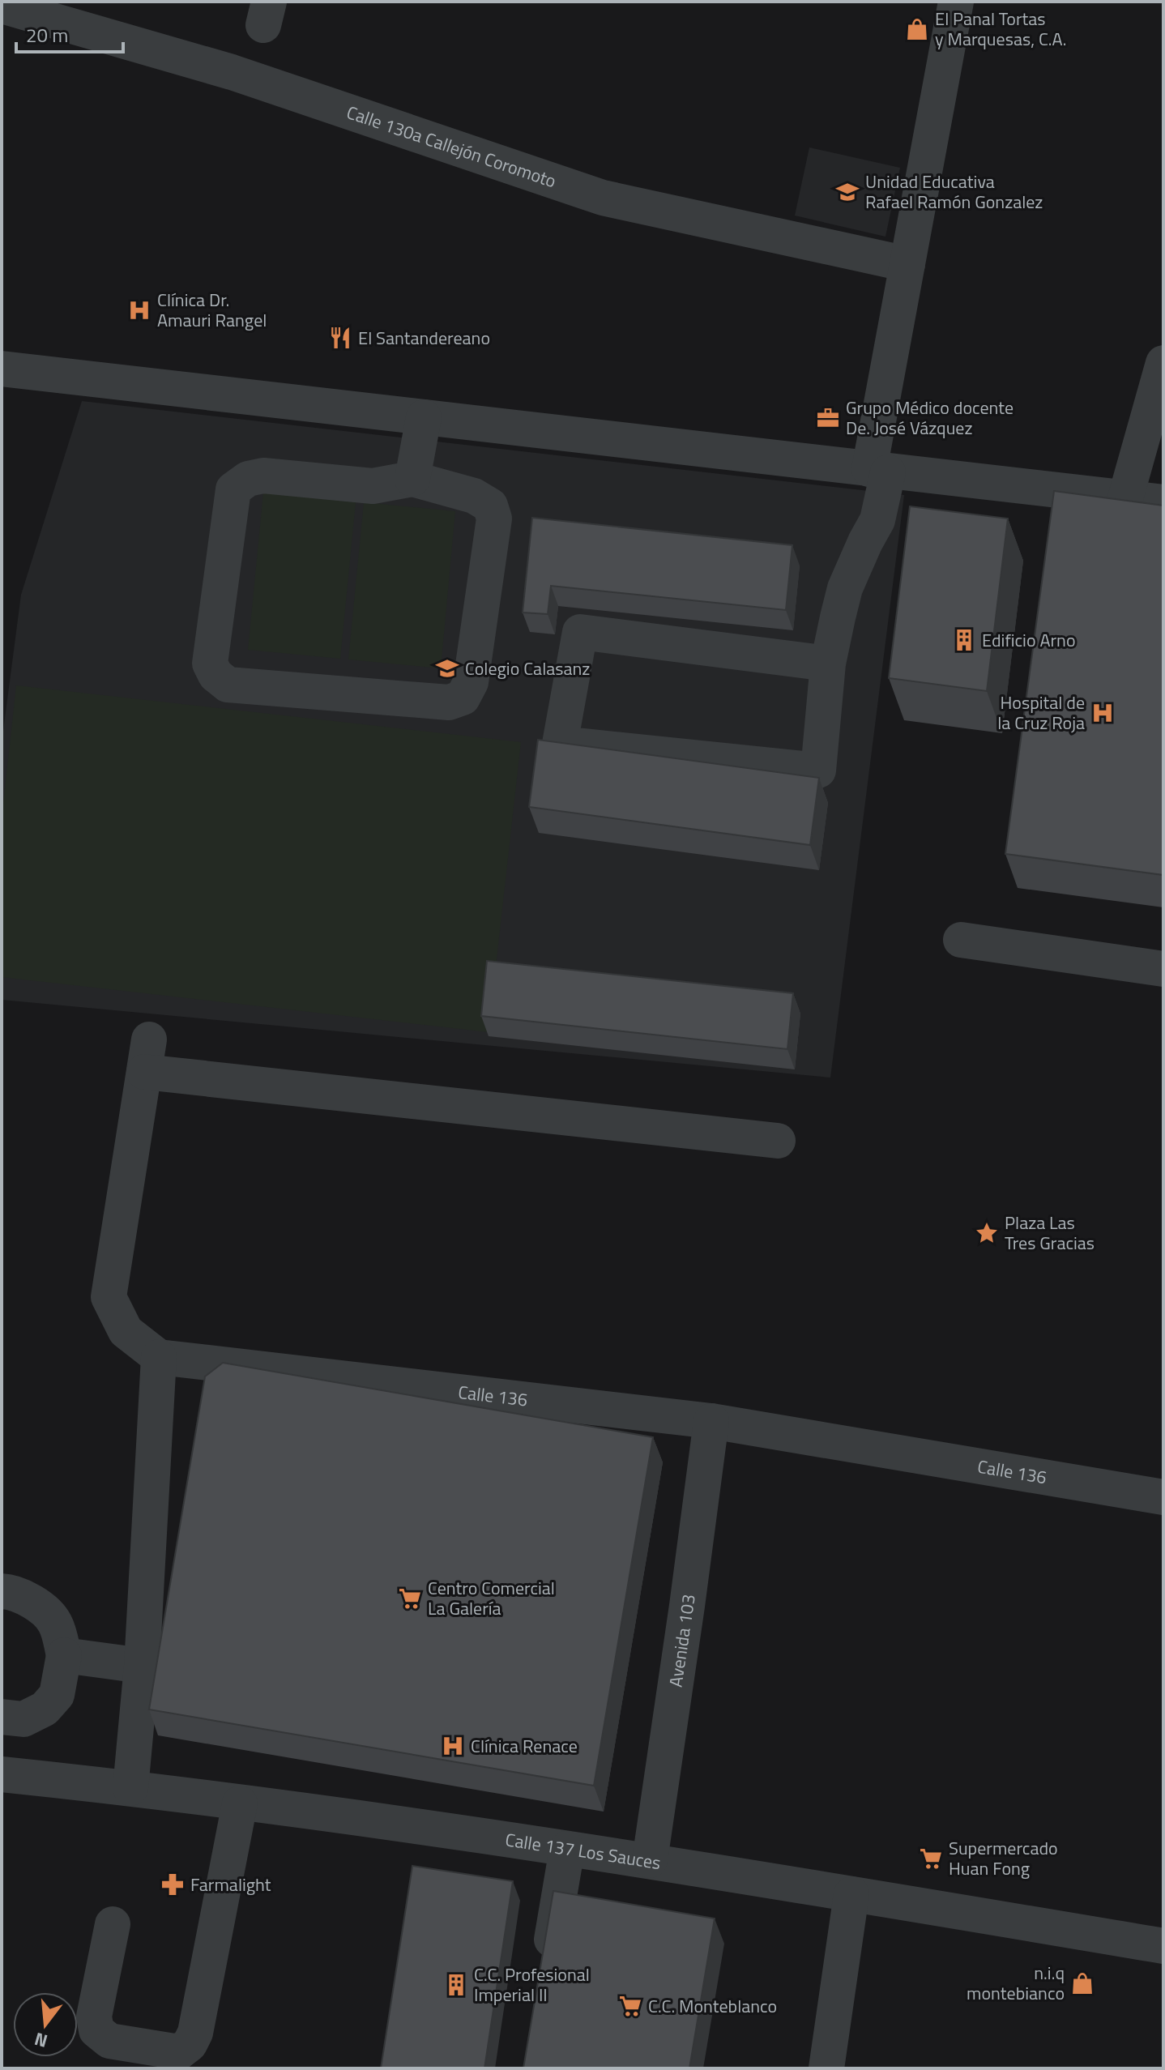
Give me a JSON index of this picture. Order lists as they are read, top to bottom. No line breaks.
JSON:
{"streets":{"street":["Calle 130a Callejón Coromoto","Calle 136","Avenida 103","Calle 137 Los Sauces"]},"crossings":[["Calle 136","Avenida 103"],["Avenida 103","Calle 137 Los Sauces"]],"places":{"shop":["El Panal Tortas y Marquesas, C.A.","n.i.q montebianco"],"school or university":["Unidad Educativa Rafael Ramón Gonzalez","Colegio Calasanz"],"hospital":["Clínica Dr. Amauri Rangel","Hospital de la Cruz Roja","Clínica Renace"],"restaurant":["El Santandereano"],"office":["Grupo Médico docente De. José Vázquez"],"building":["Edificio Arno","C.C. Profesional Imperial II"],"place":["Plaza Las Tres Gracias"],"supermarket":["Centro Comercial La Galería","Supermercado Huan Fong","C.C. Monteblanco"],"pharmacy":["Farmalight"]},"scale_bar":"20 m","north":"bottom"}
